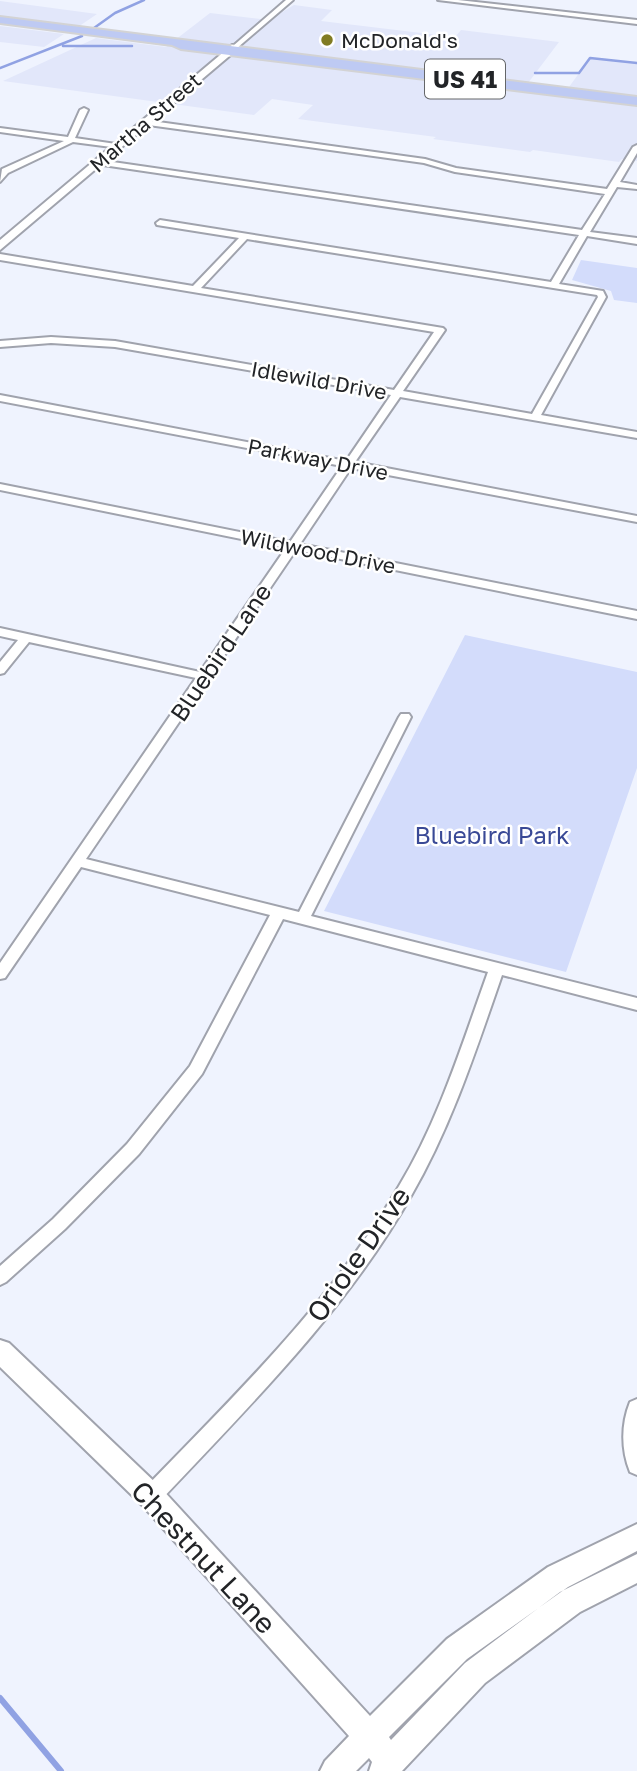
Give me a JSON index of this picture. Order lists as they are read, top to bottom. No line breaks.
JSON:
{"streets":{"highway":["US 41"],"street":["Martha Street","Idlewild Drive","Parkway Drive","Wildwood Drive","Bluebird Lane","Oriole Drive","Chestnut Lane"]},"crossings":[["US 41","Martha Street"],["Idlewild Drive","Bluebird Lane"],["Parkway Drive","Bluebird Lane"],["Wildwood Drive","Bluebird Lane"],["Oriole Drive","Chestnut Lane"]],"parks":["Bluebird Park"],"places":["McDonald's"]}
